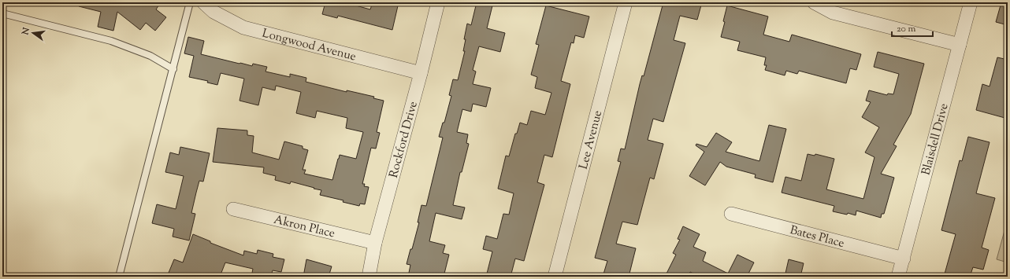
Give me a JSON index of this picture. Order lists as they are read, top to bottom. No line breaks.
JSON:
{"streets":{"street":["Longwood Avenue","Rockford Drive","Lee Avenue","Blaisdell Drive","Akron Place","Bates Place"]},"crossings":[["Longwood Avenue","Rockford Drive"],["Rockford Drive","Akron Place"],["Blaisdell Drive","Bates Place"]],"scale_bar":"20 m","north":"left"}
